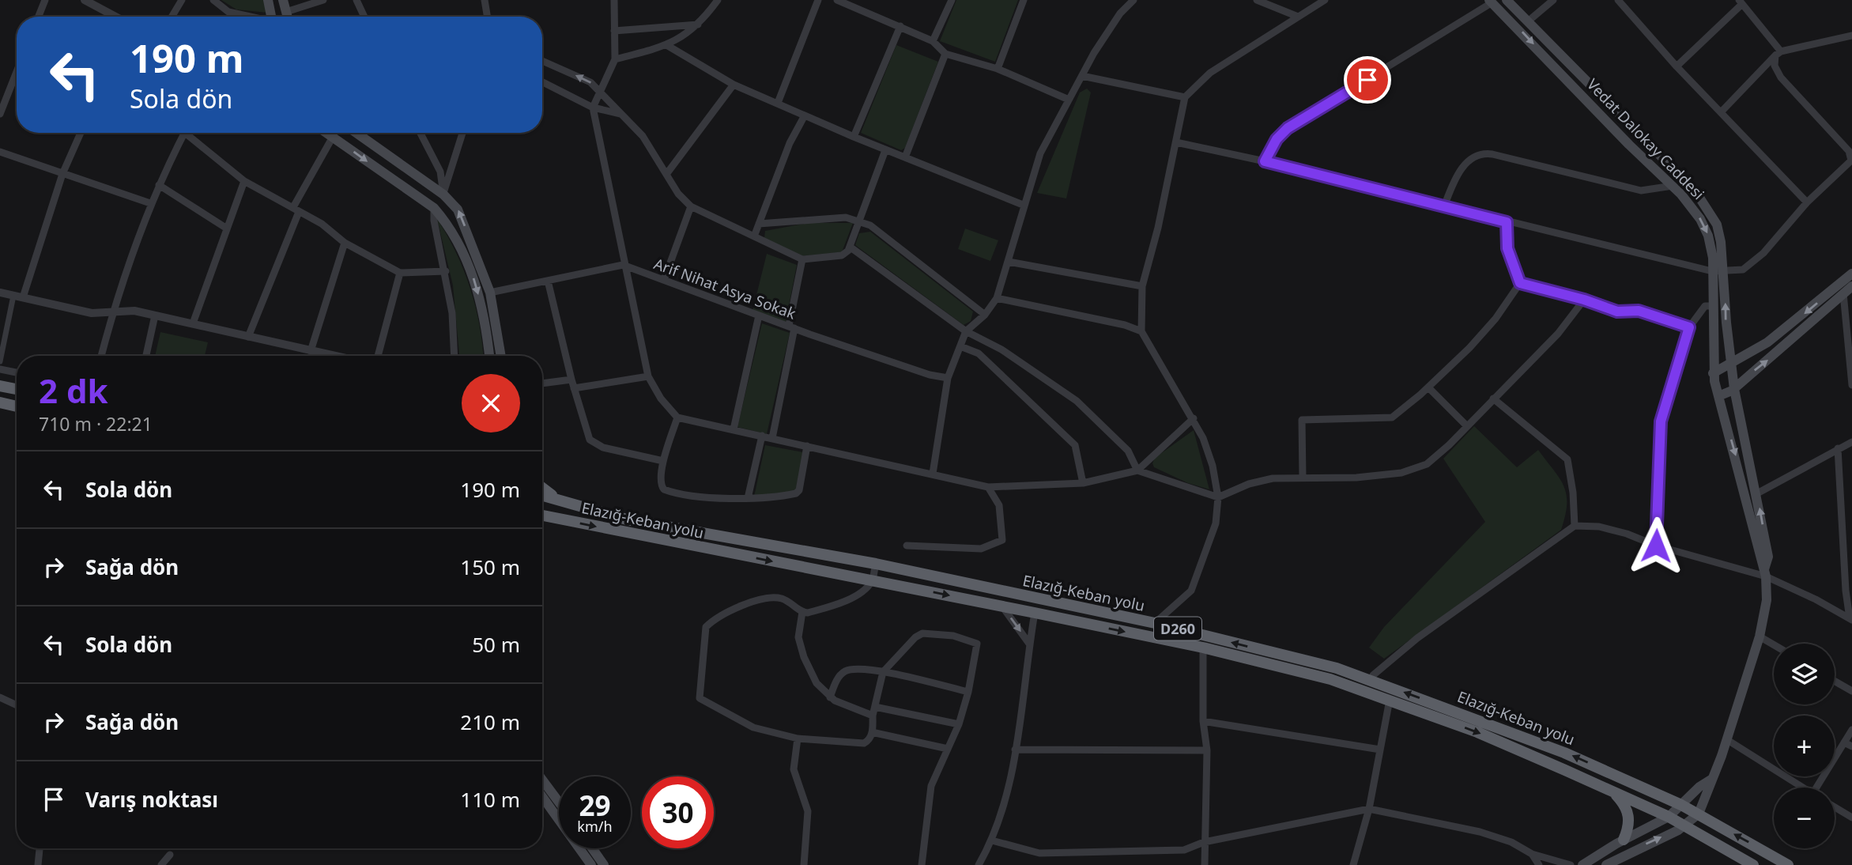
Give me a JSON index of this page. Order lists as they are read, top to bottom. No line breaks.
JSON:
{"streets":{"highway":["Elazığ-Keban yolu","D260"],"main road":["Vedat Dalokay Caddesi"],"street":["Arif Nihat Asya Sokak"]},"page":{"turn":["190 m","Sola dön"],"heading":["2 dk","710 m · 22:21"],"list":[{"name":"Sola dön","value":"190 m"},{"name":"Sağa dön","value":"150 m"},{"name":"Sola dön","value":"50 m"},{"name":"Sağa dön","value":"210 m"},{"name":"Varış noktası","value":"110 m"}],"map_buttons":["+","−"],"speed":"29 km/h","limit":"30"}}
